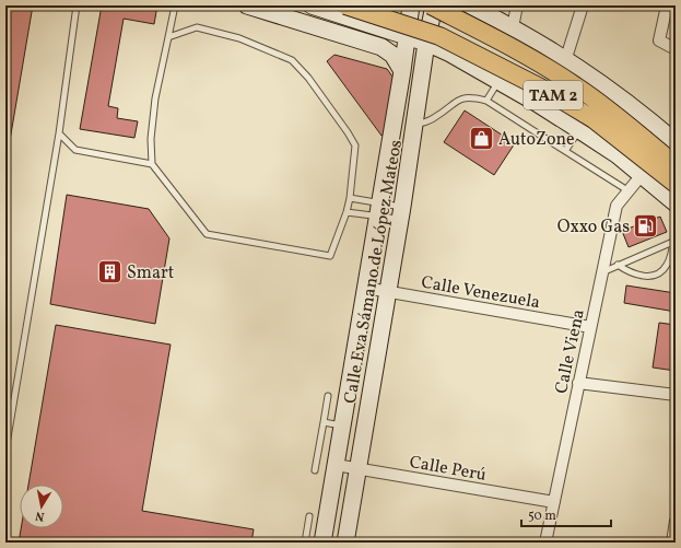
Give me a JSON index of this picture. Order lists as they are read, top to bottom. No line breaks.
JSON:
{"streets":{"main road":["TAM 2","Calle Eva Sámano de López Mateos"],"street":["Calle Venezuela","Calle Viena","Calle Perú"]},"crossings":[["TAM 2","Calle Eva Sámano de López Mateos"],["Calle Eva Sámano de López Mateos","Calle Venezuela"],["Calle Eva Sámano de López Mateos","Calle Perú"],["Calle Venezuela","Calle Viena"],["Calle Viena","Calle Perú"]],"places":{"shop":["AutoZone"],"fuel station":["Oxxo Gas"],"building":["Smart"]},"scale_bar":"50 m","north":"bottom"}
